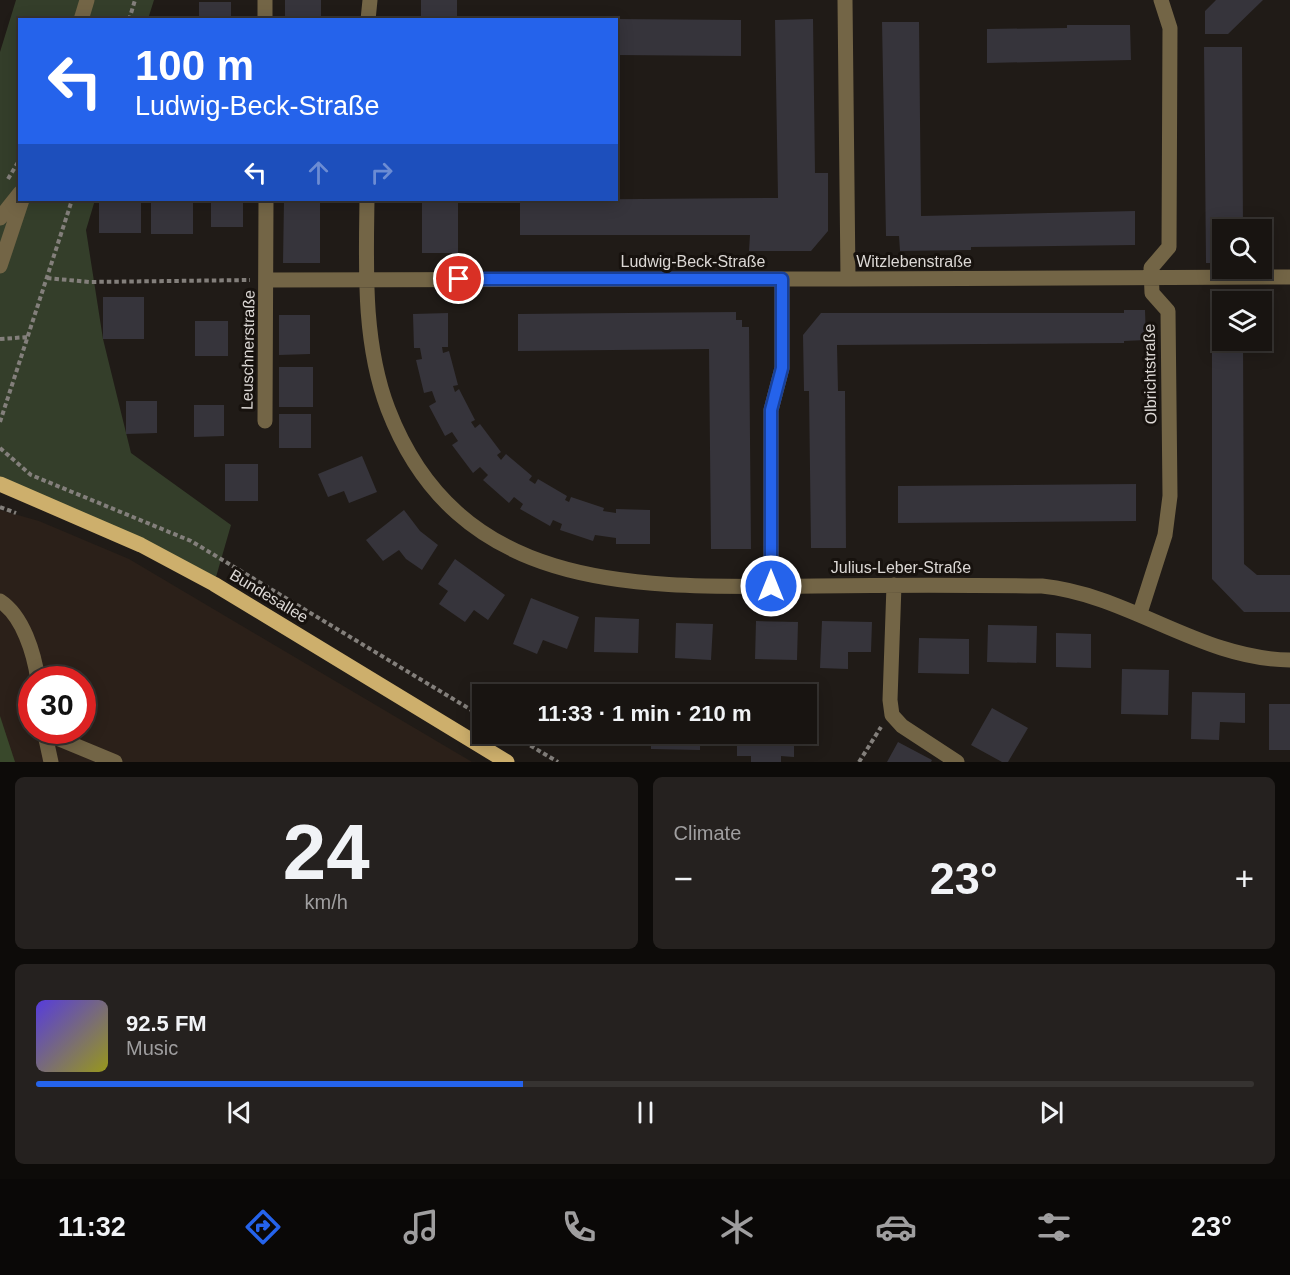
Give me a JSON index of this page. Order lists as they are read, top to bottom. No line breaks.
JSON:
{"streets":{"main road":["Bundesallee"],"street":["Ludwig-Beck-Straße","Witzlebenstraße","Leuschnerstraße","Olbrichtstraße","Julius-Leber-Straße"]},"crossings":[["Ludwig-Beck-Straße","Leuschnerstraße"],["Ludwig-Beck-Straße","Julius-Leber-Straße"],["Witzlebenstraße","Olbrichtstraße"],["Leuschnerstraße","Julius-Leber-Straße"],["Olbrichtstraße","Julius-Leber-Straße"]],"page":{"turn":["100 m","Ludwig-Beck-Straße"],"limit":"30","trip":"11:33 · 1 min · 210 m","tile":[["24","km/h"],"Climate"],"heat":["−","23°","+"],"song":["92.5 FM","Music"],"tabs":["11:32","23°"]}}
